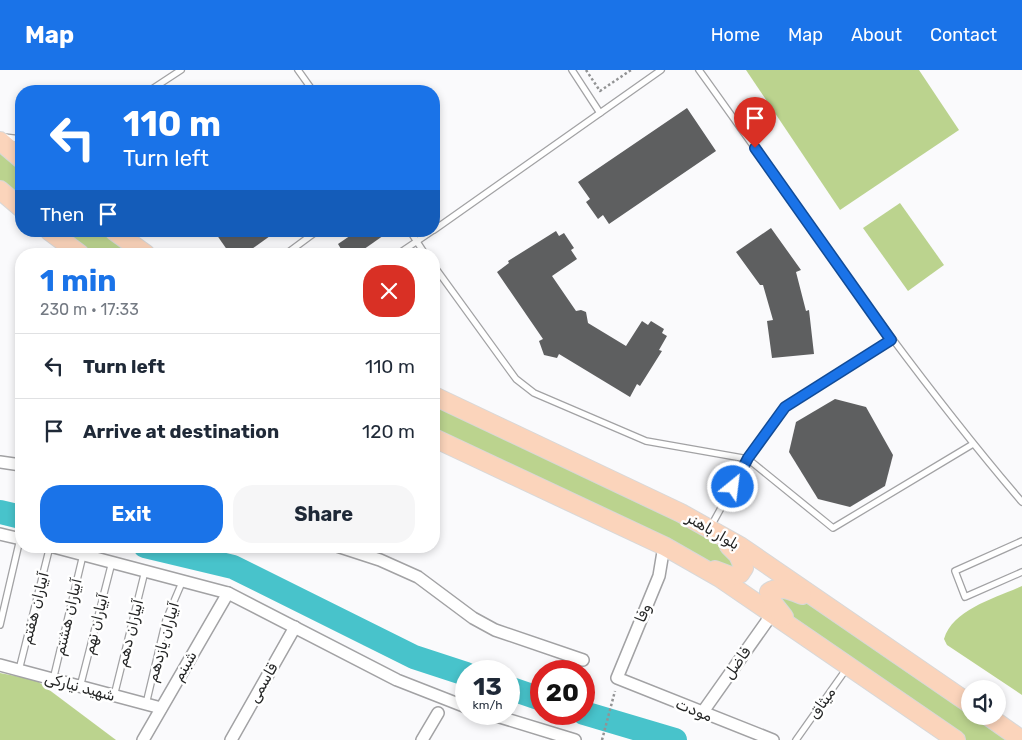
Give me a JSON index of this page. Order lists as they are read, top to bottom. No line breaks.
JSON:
{"streets":{"main road":["بلوار باهنر"],"street":["وفا","فاضل","شبنم","قاسمی","شهید نیارکی","مودت"],"lane":["آبیاران هفتم","آبیاران هشتم","آبیاران نهم","آبیاران دهم","آبیاران یازدهم","میثاق"]},"crossings":[["آبیاران هفتم","شهید نیارکی"],["وفا","مودت"],["آبیاران هشتم","شهید نیارکی"],["آبیاران نهم","شهید نیارکی"],["آبیاران دهم","شهید نیارکی"],["آبیاران یازدهم","شهید نیارکی"],["فاضل","مودت"],["شبنم","شهید نیارکی"]],"page":{"header":"Map","nav":["Home","Map","About","Contact"],"turn":["110 m","Turn left"],"then":"Then","heading":["1 min","230 m · 17:33"],"list":[{"name":"Turn left","value":"110 m"},{"name":"Arrive at destination","value":"120 m"}],"buttons":["Exit","Share"],"speed":"13 km/h","limit":"20"}}
